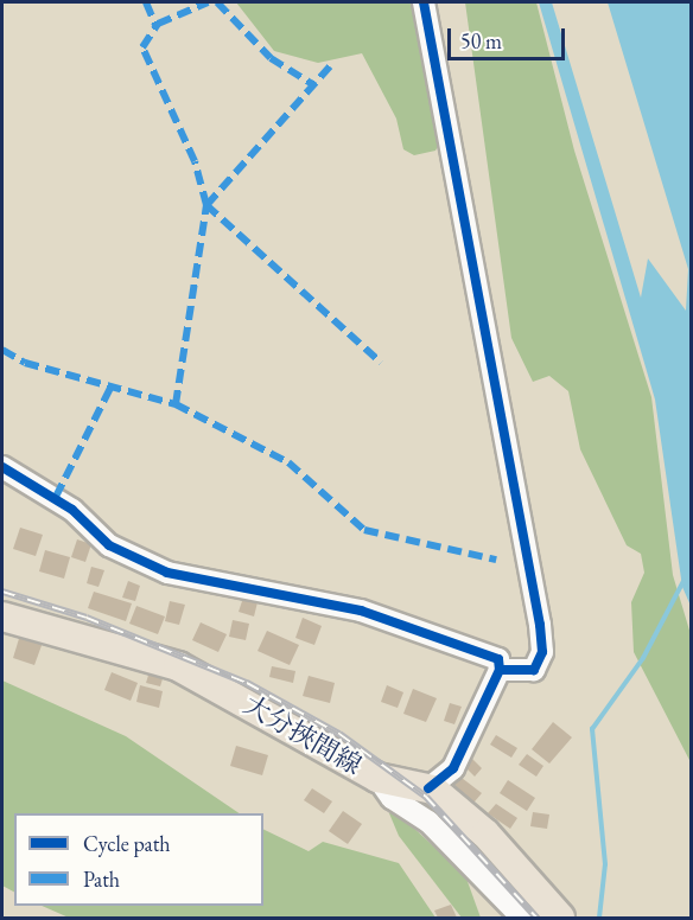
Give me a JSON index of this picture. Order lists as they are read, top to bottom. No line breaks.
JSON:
{"streets":{"main road":["大分挾間線"]},"legend":["Cycle path","Path"],"scale_bar":"50 m"}
